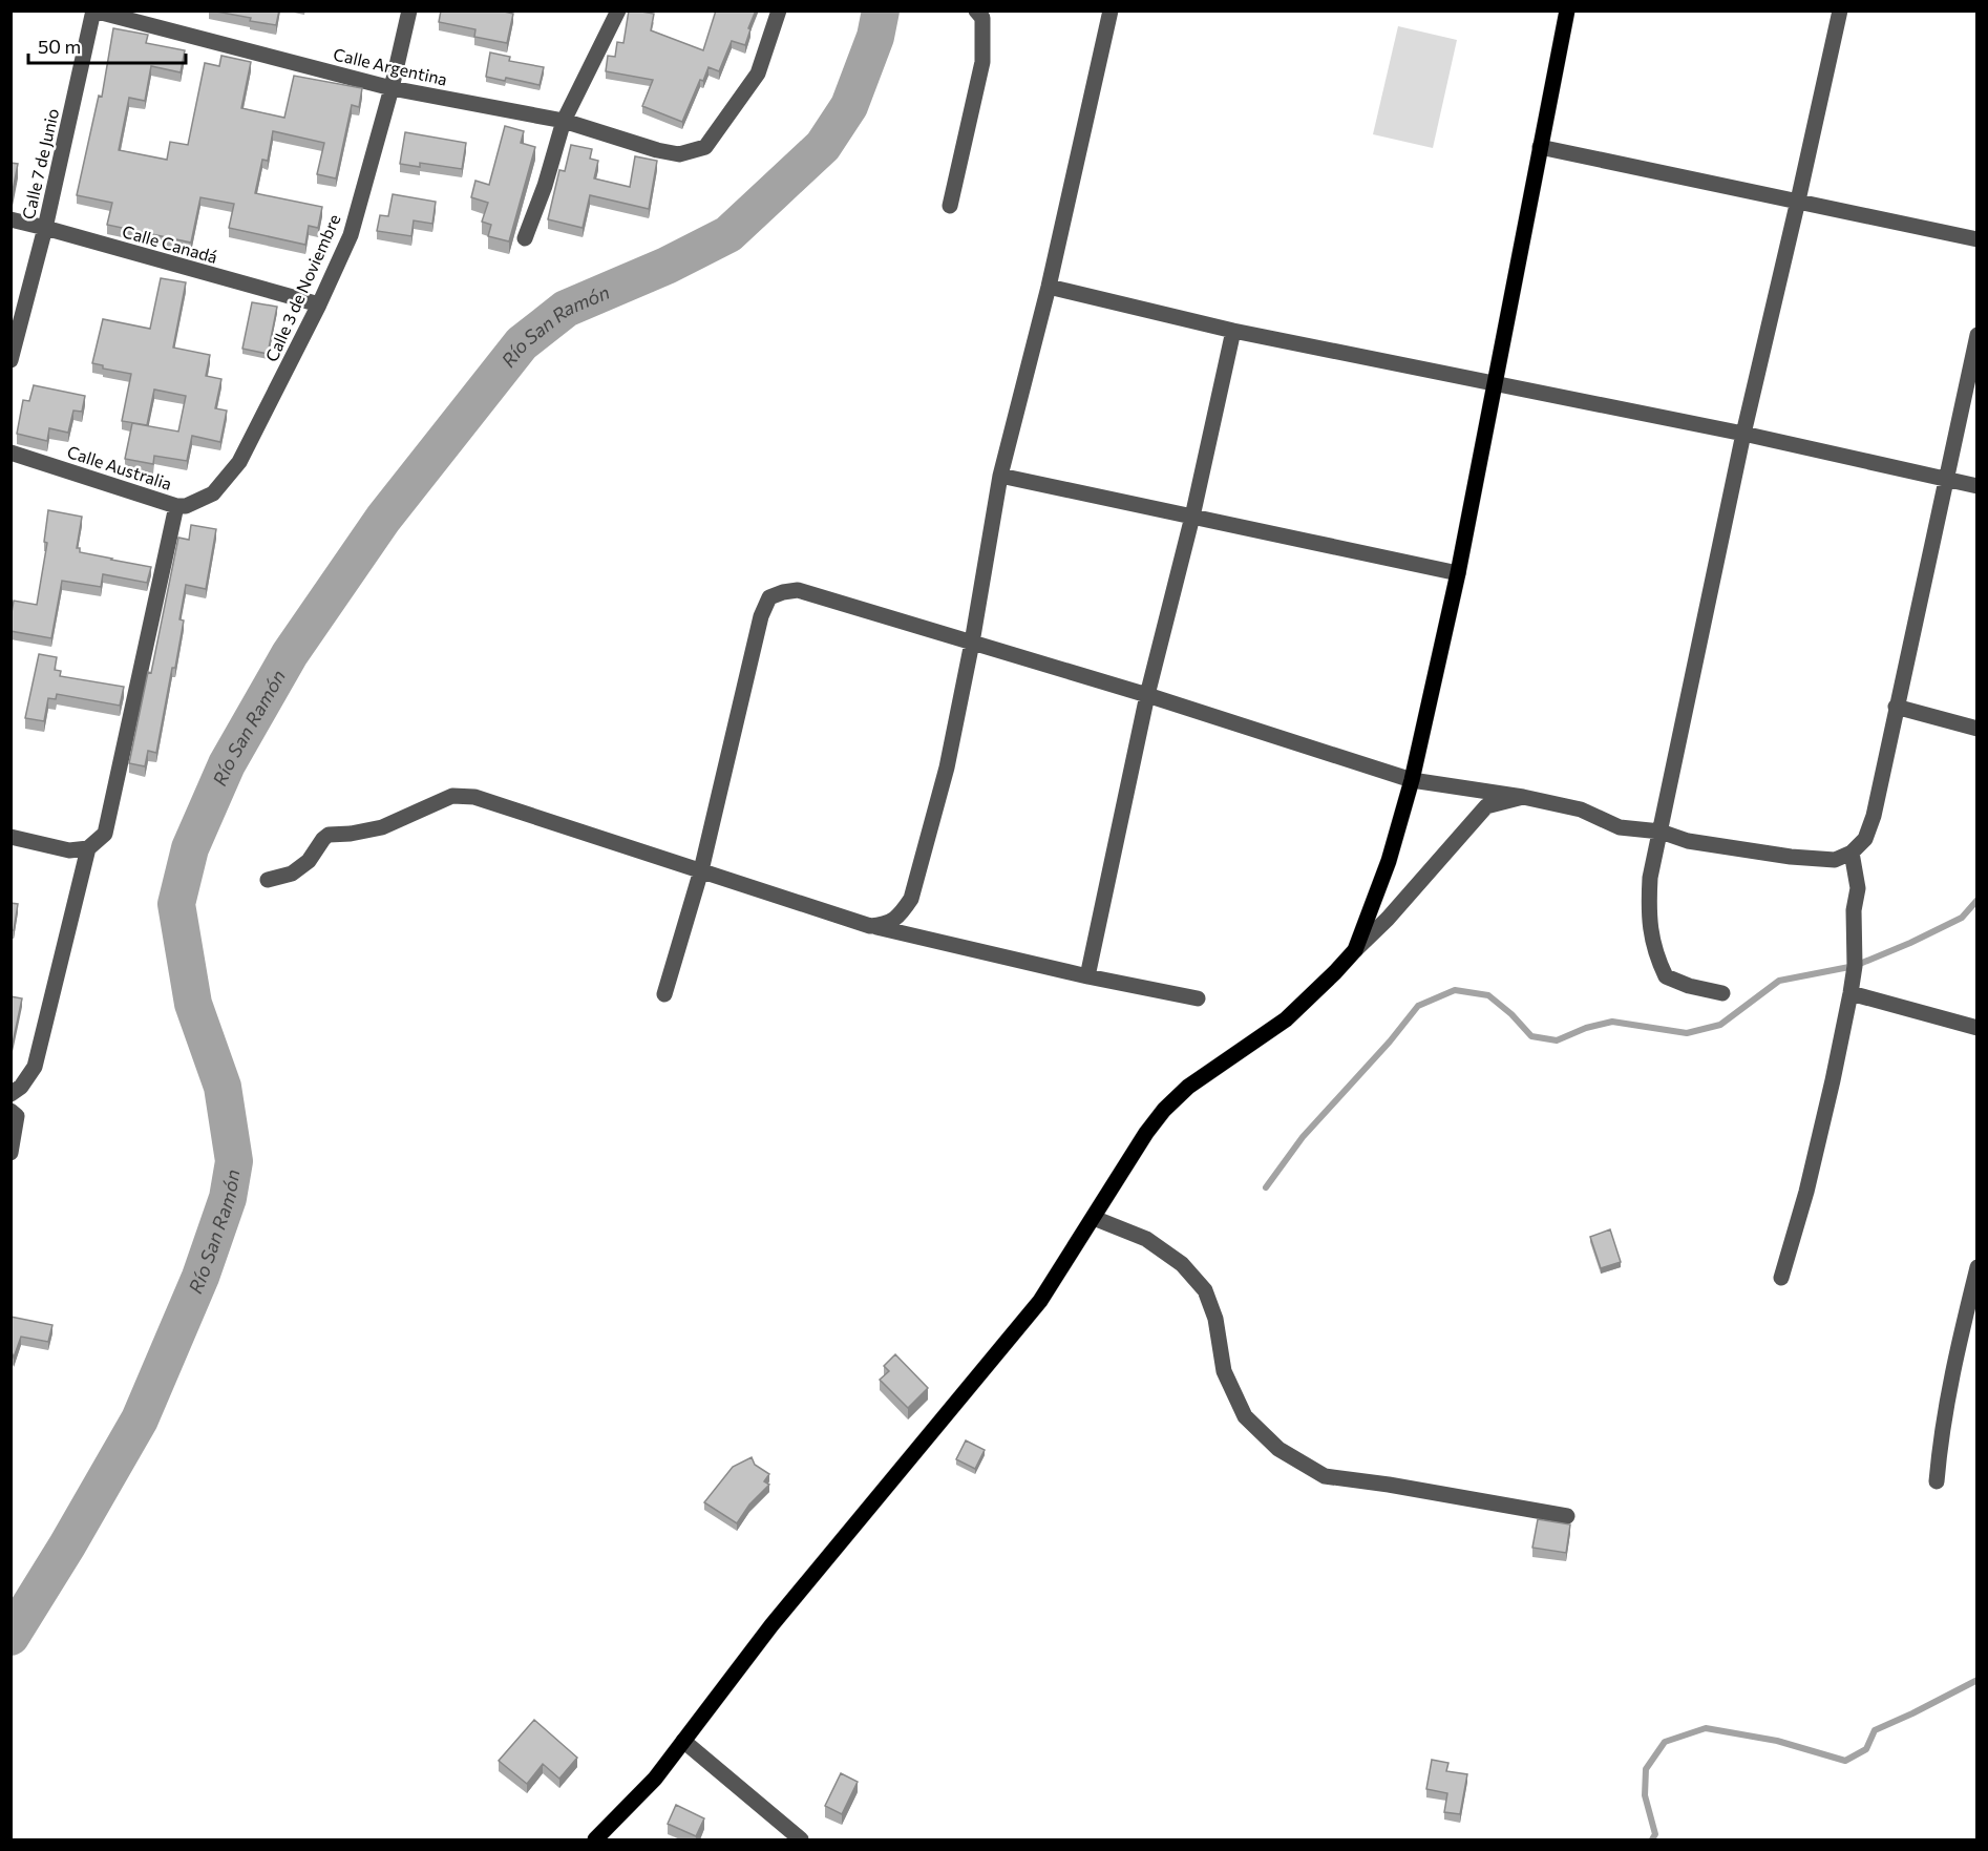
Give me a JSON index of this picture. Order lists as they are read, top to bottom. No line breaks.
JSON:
{"streets":{"street":["Calle Argentina","Calle 7 de Junio","Calle Canadá","Calle 3 de Noviembre","Calle Australia"]},"crossings":[["Calle Argentina","Calle 7 de Junio"],["Calle Argentina","Calle 3 de Noviembre"],["Calle 7 de Junio","Calle Canadá"],["Calle Canadá","Calle 3 de Noviembre"],["Calle 3 de Noviembre","Calle Australia"]],"water":["Río San Ramón"],"scale_bar":"50 m"}
